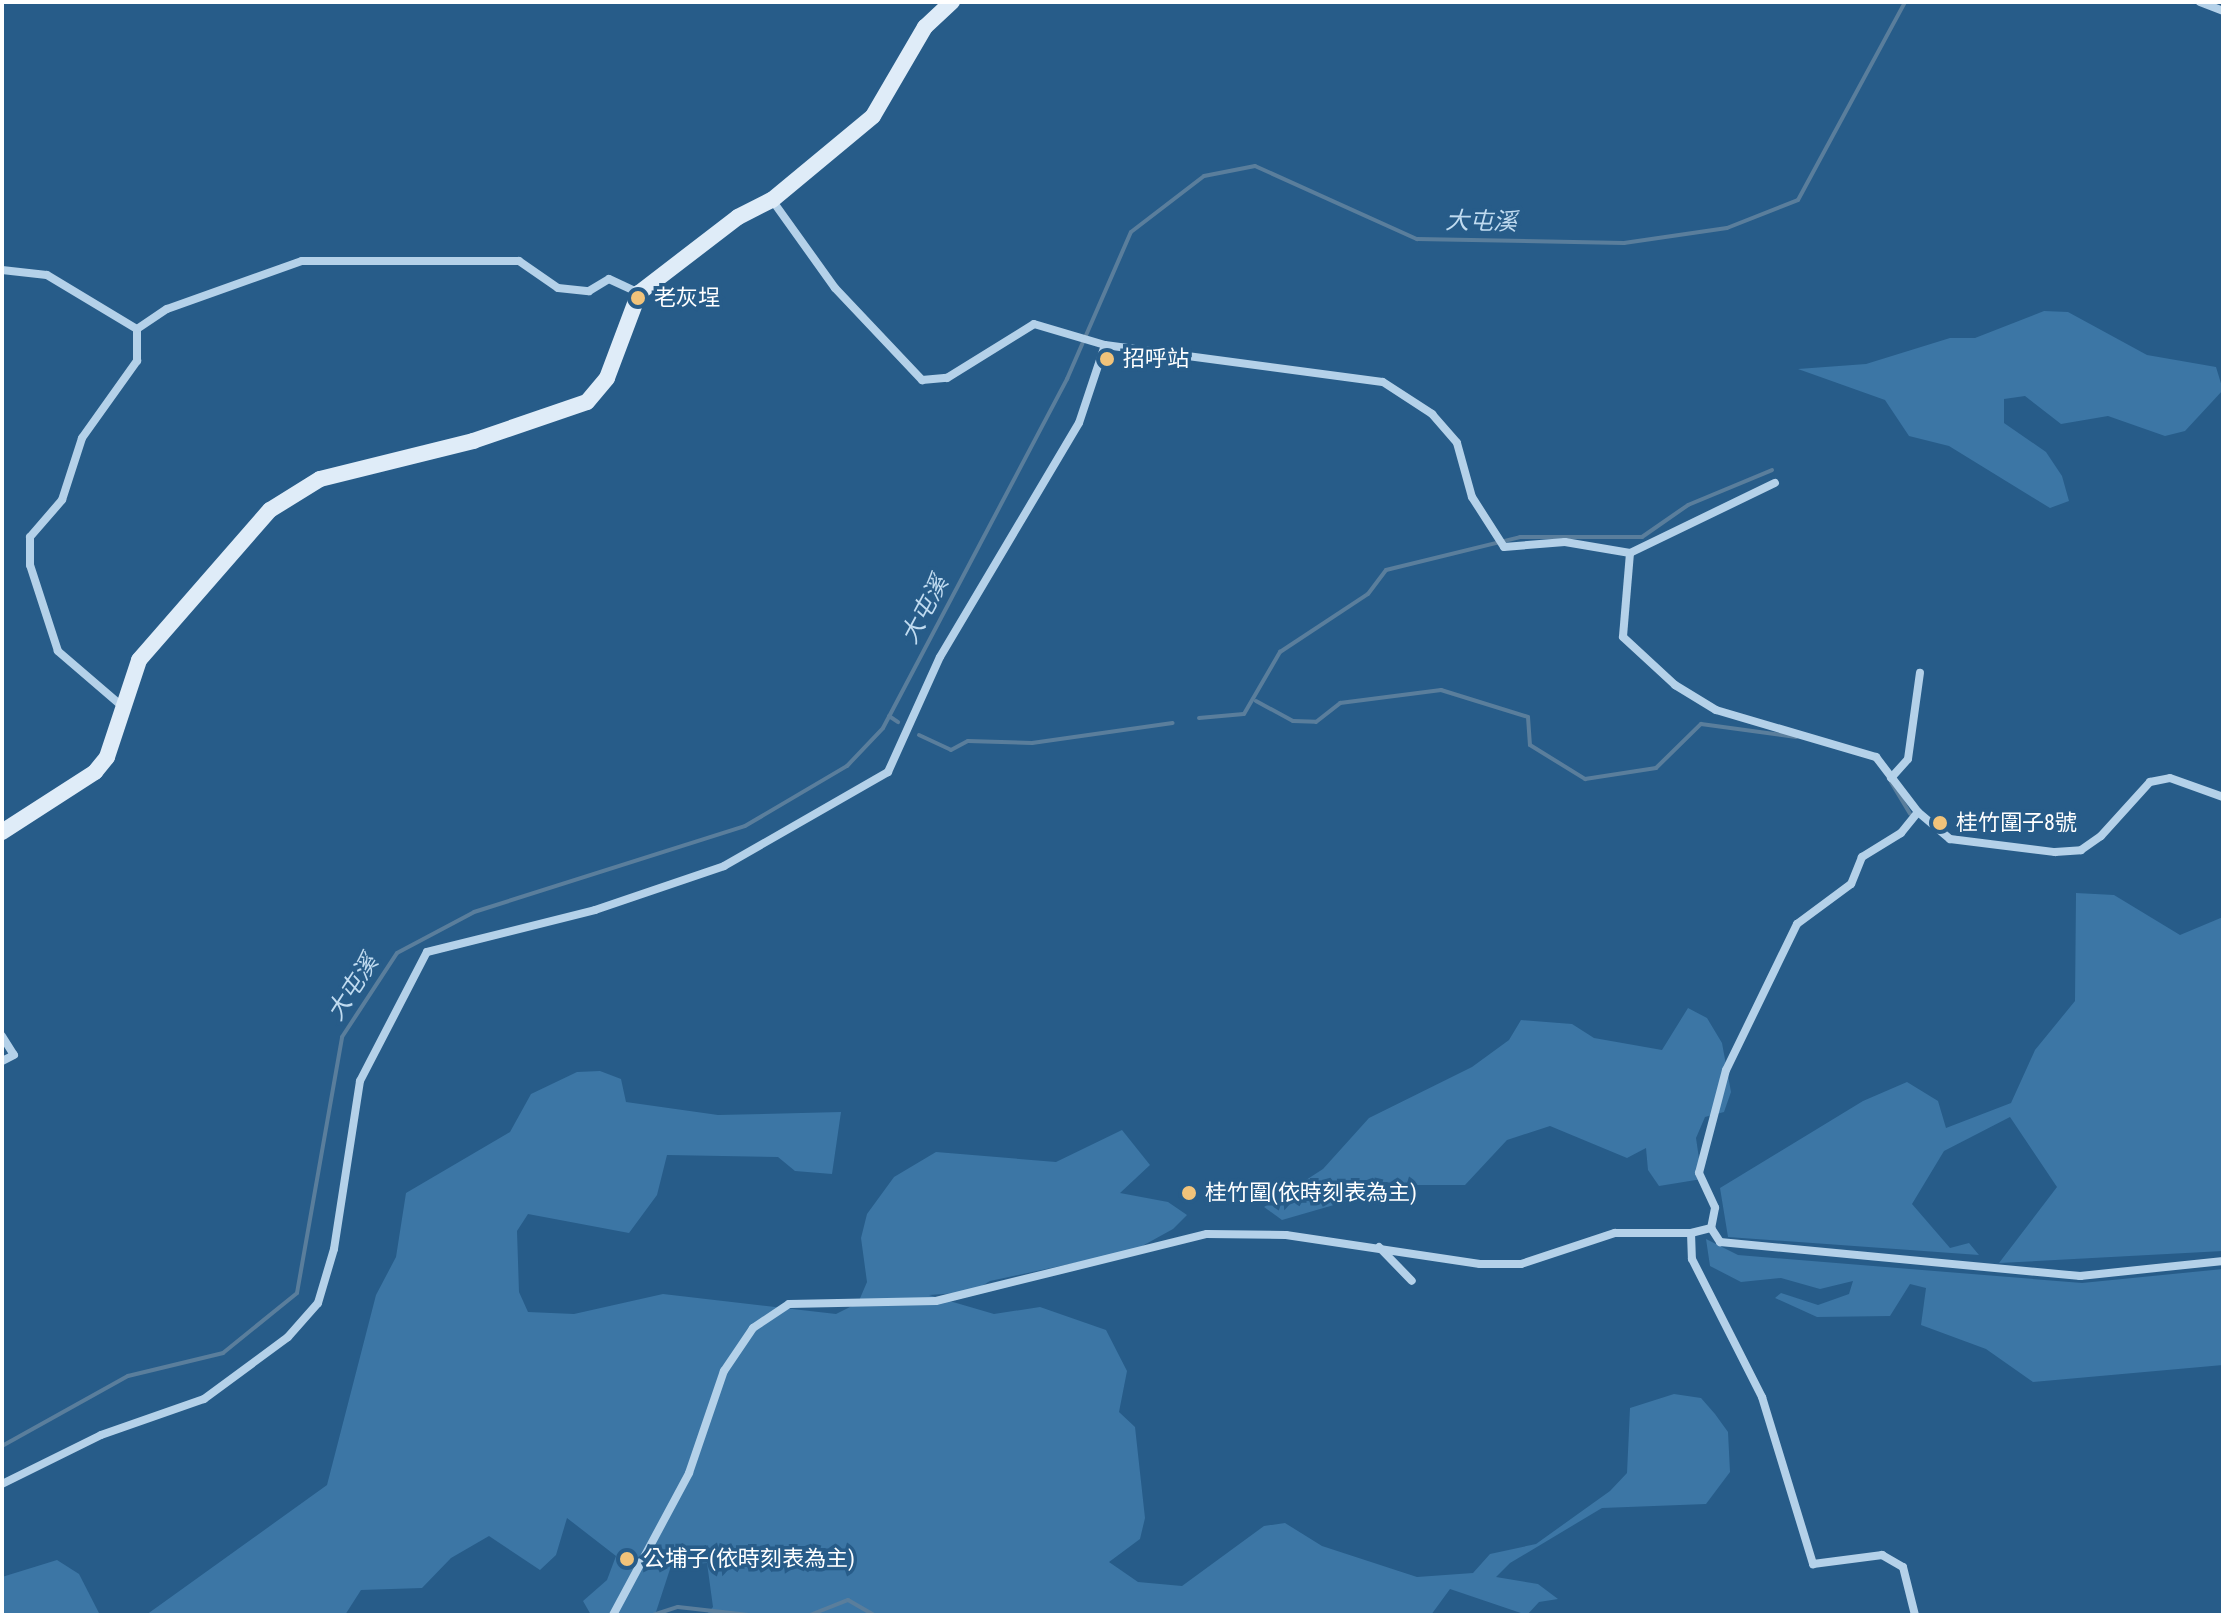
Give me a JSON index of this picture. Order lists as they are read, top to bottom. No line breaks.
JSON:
{"water":["大屯溪"],"places":["老灰埕","招呼站","桂竹圍子8號","桂竹圍(依時刻表為主)","公埔子(依時刻表為主)"]}
